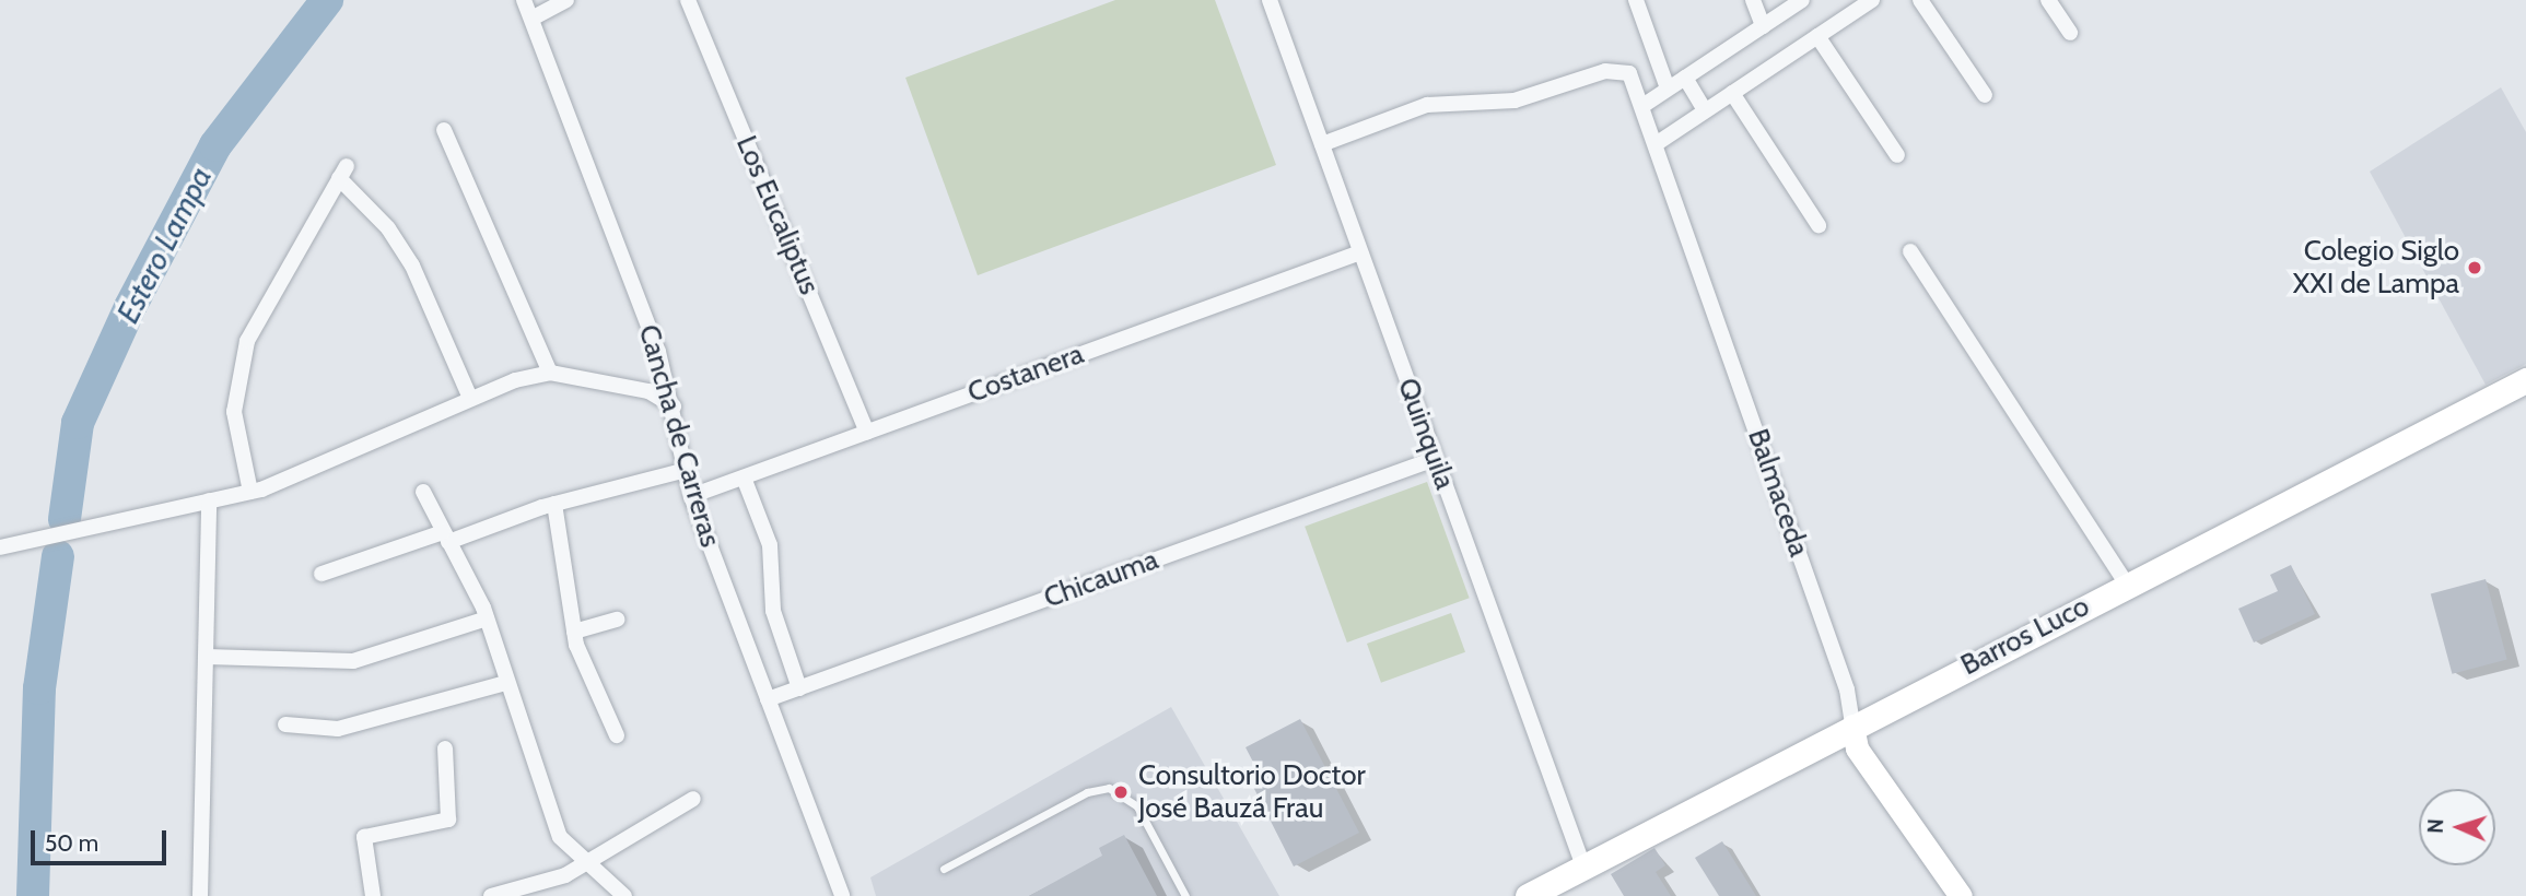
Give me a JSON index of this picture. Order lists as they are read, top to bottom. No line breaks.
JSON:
{"streets":{"main road":["Barros Luco"],"street":["Los Eucaliptus","Costanera","Quinquila","Cancha de Carreras","Balmaceda","Chicauma"]},"crossings":[["Los Eucaliptus","Costanera"],["Costanera","Quinquila"],["Costanera","Cancha de Carreras"],["Quinquila","Balmaceda"],["Quinquila","Chicauma"],["Quinquila","Barros Luco"],["Cancha de Carreras","Chicauma"],["Balmaceda","Barros Luco"]],"water":["Estero Lampa"],"places":["Colegio Siglo XXI de Lampa","Consultorio Doctor José Bauzá Frau"],"scale_bar":"50 m","north":"left"}
